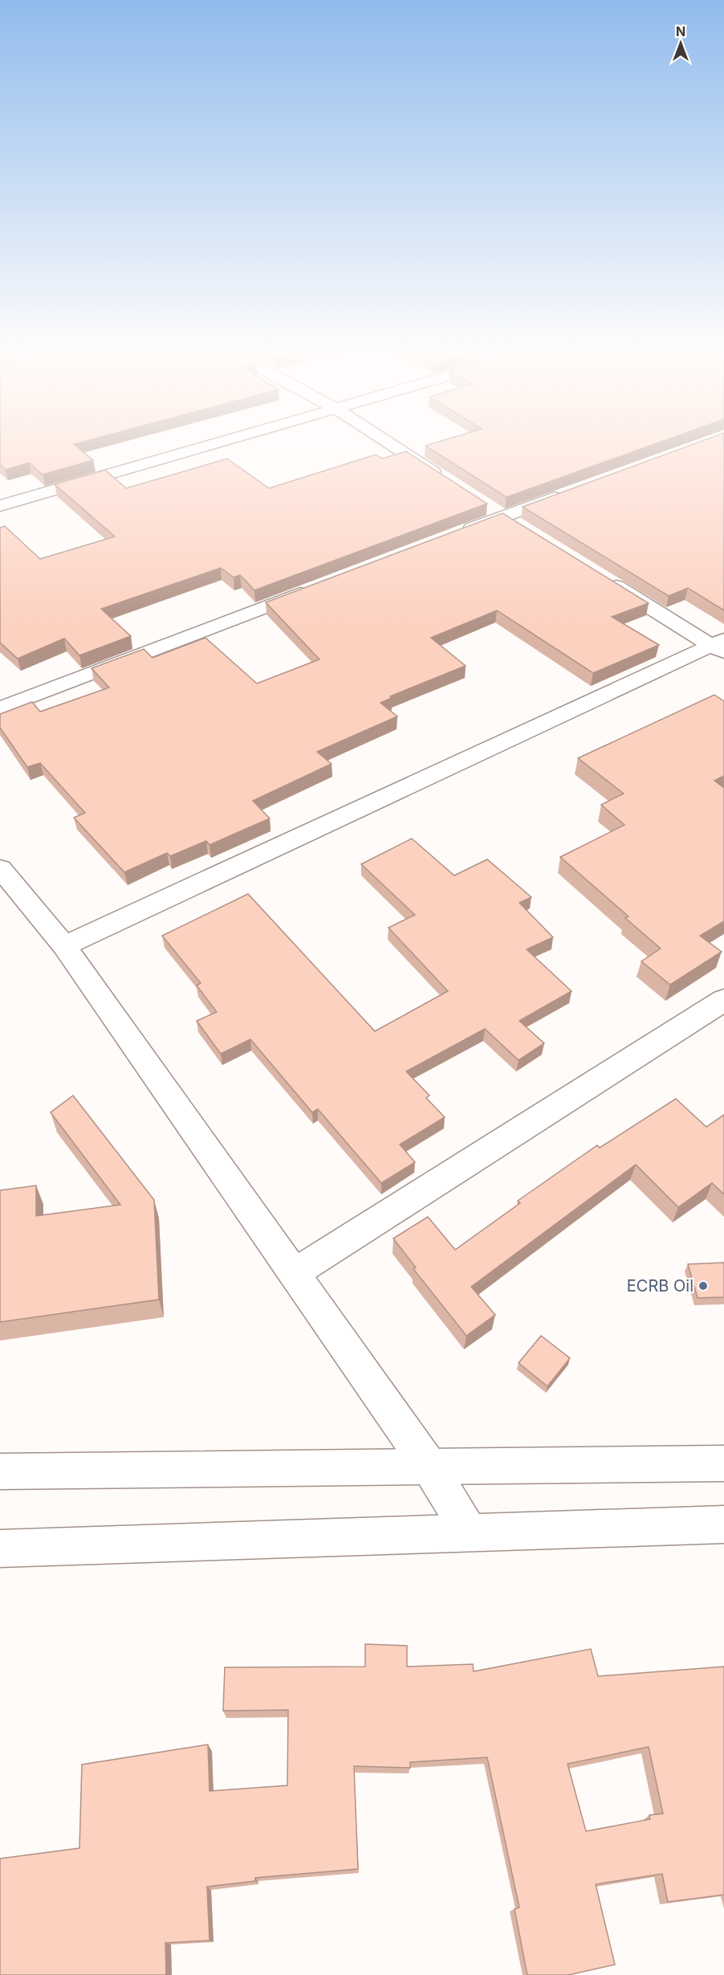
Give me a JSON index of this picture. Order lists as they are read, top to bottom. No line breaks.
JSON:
{"places":["ECRB Oil"],"north":"top"}
